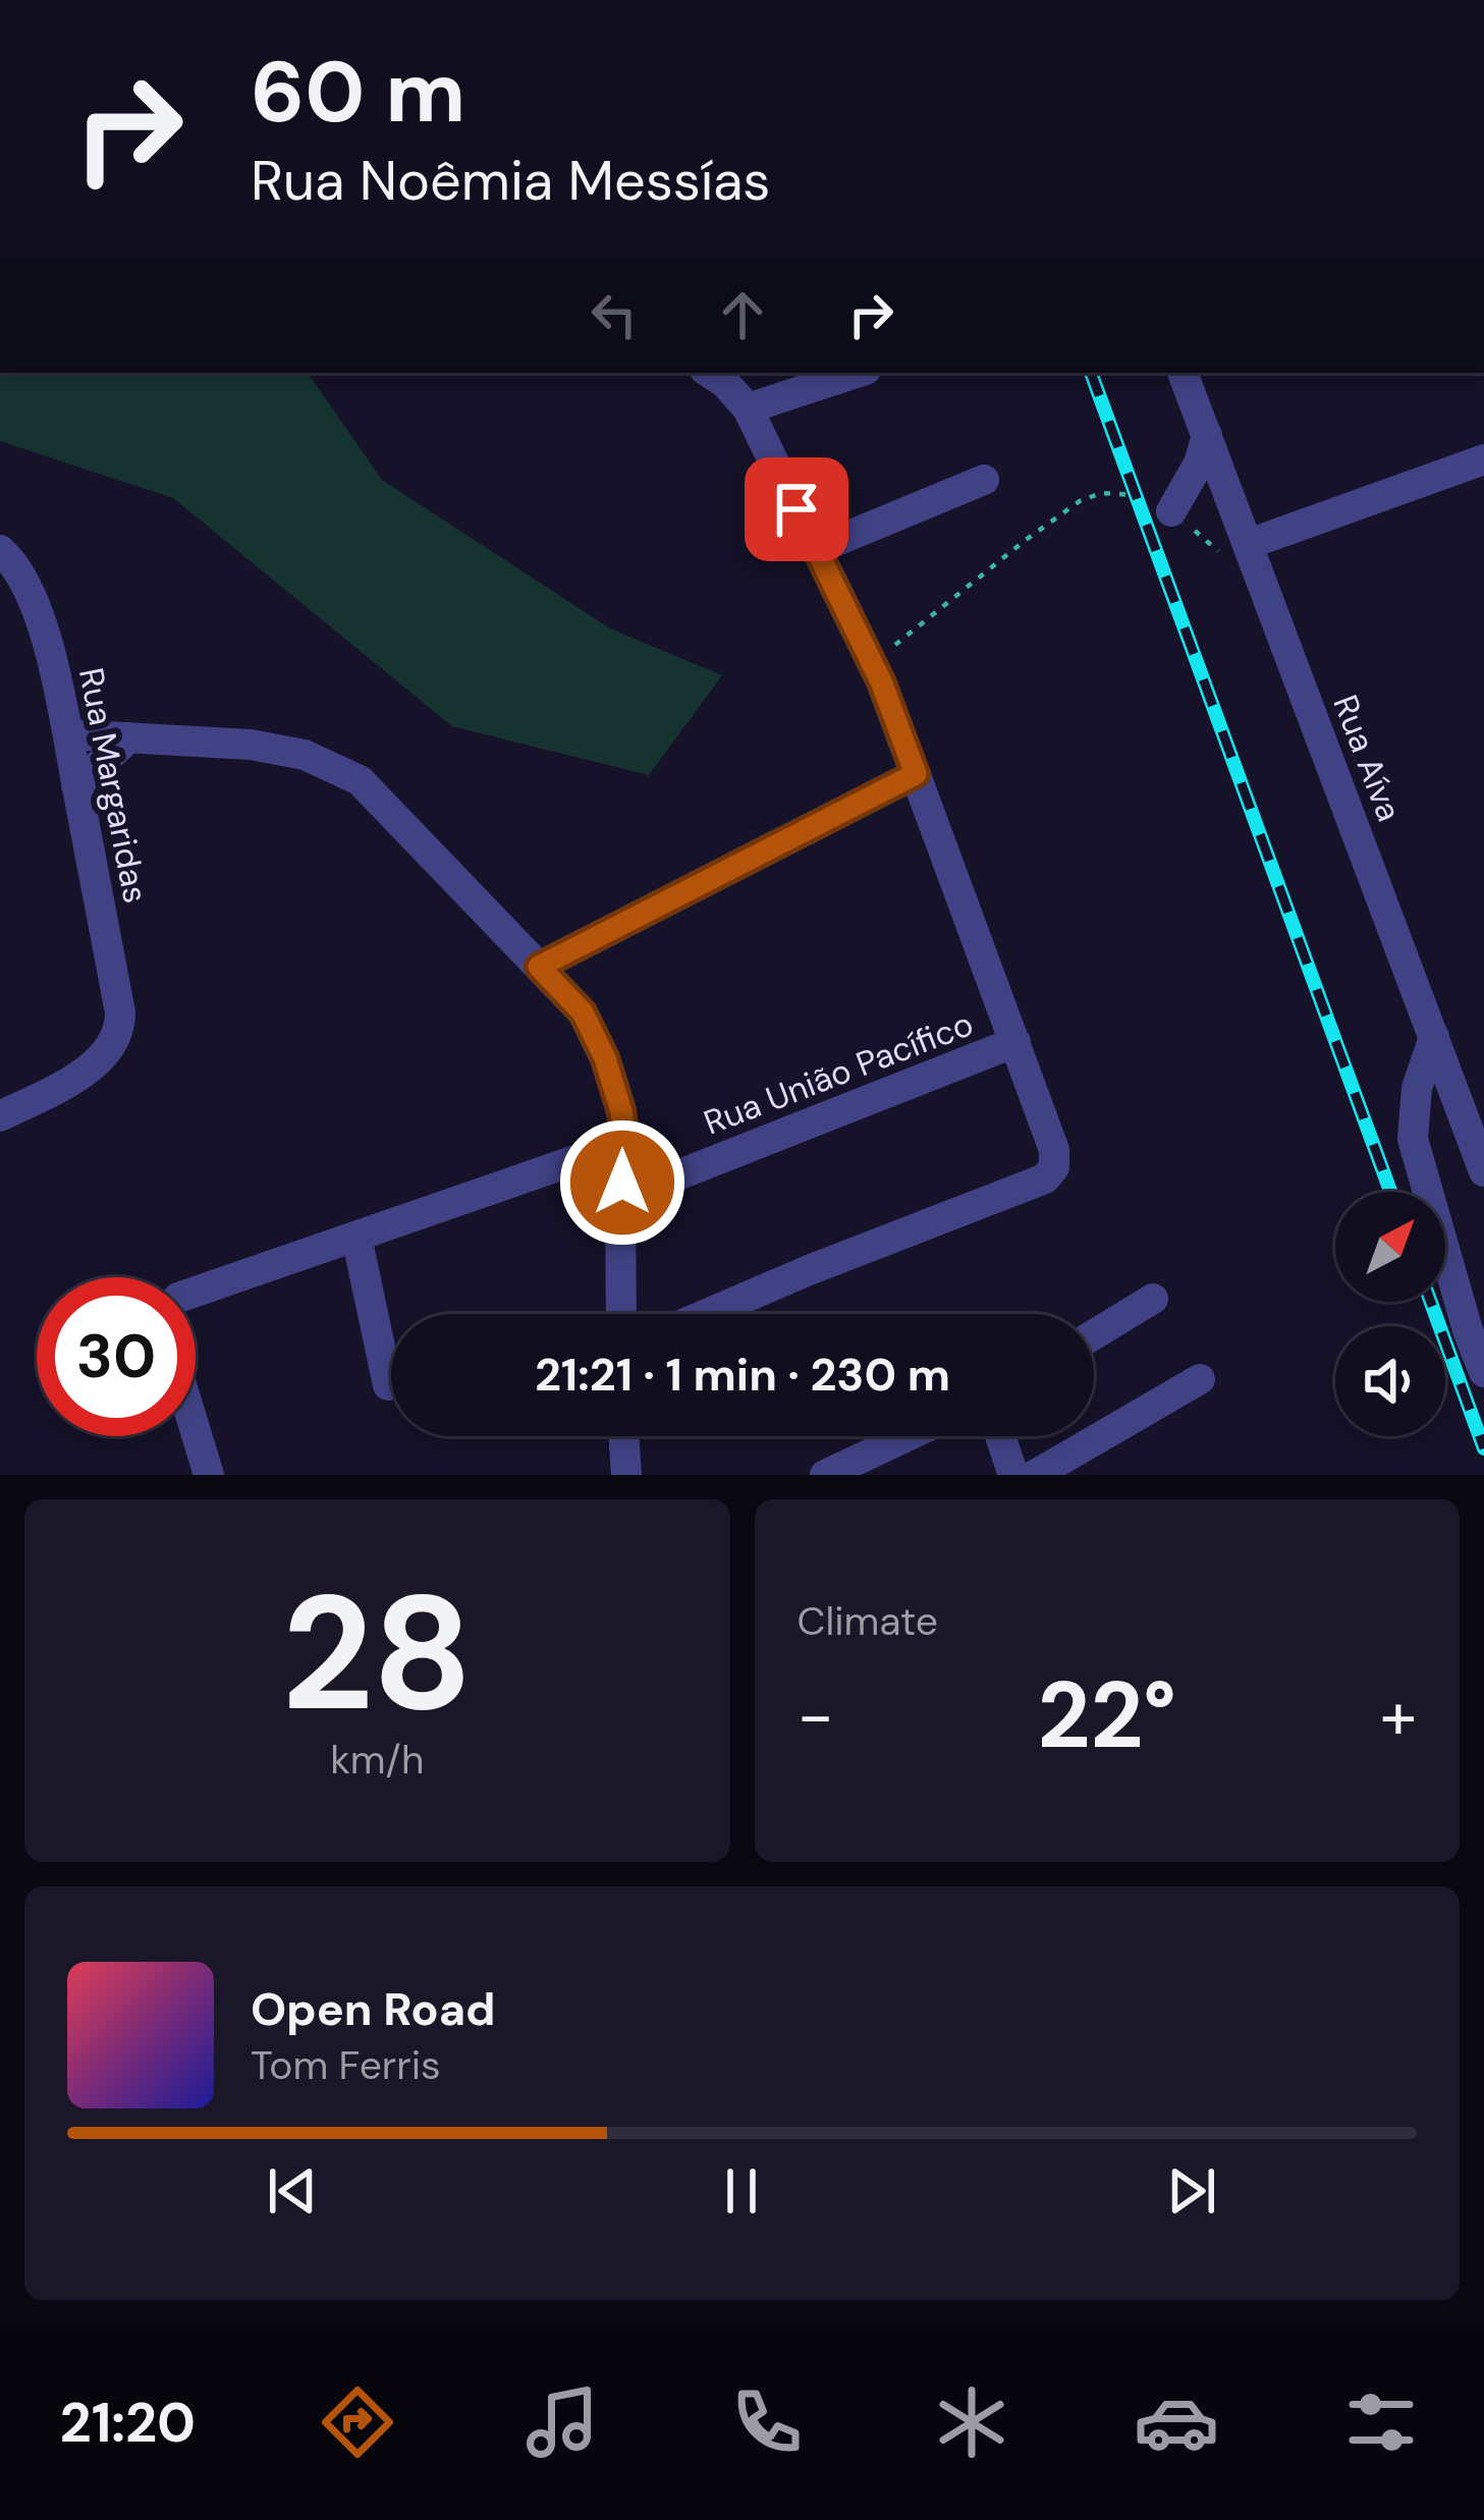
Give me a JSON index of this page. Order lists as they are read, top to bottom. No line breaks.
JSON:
{"streets":{"street":["Rua Aíva","Rua Margaridas","Rua União Pacífico"]},"north":"top right","page":{"turn":["60 m","Rua Noêmia Messías"],"limit":"30","trip":"21:21 · 1 min · 230 m","tile":[["28","km/h"],"Climate"],"heat":["−","22°","+"],"song":["Open Road","Tom Ferris"],"tabs":"21:20"}}
